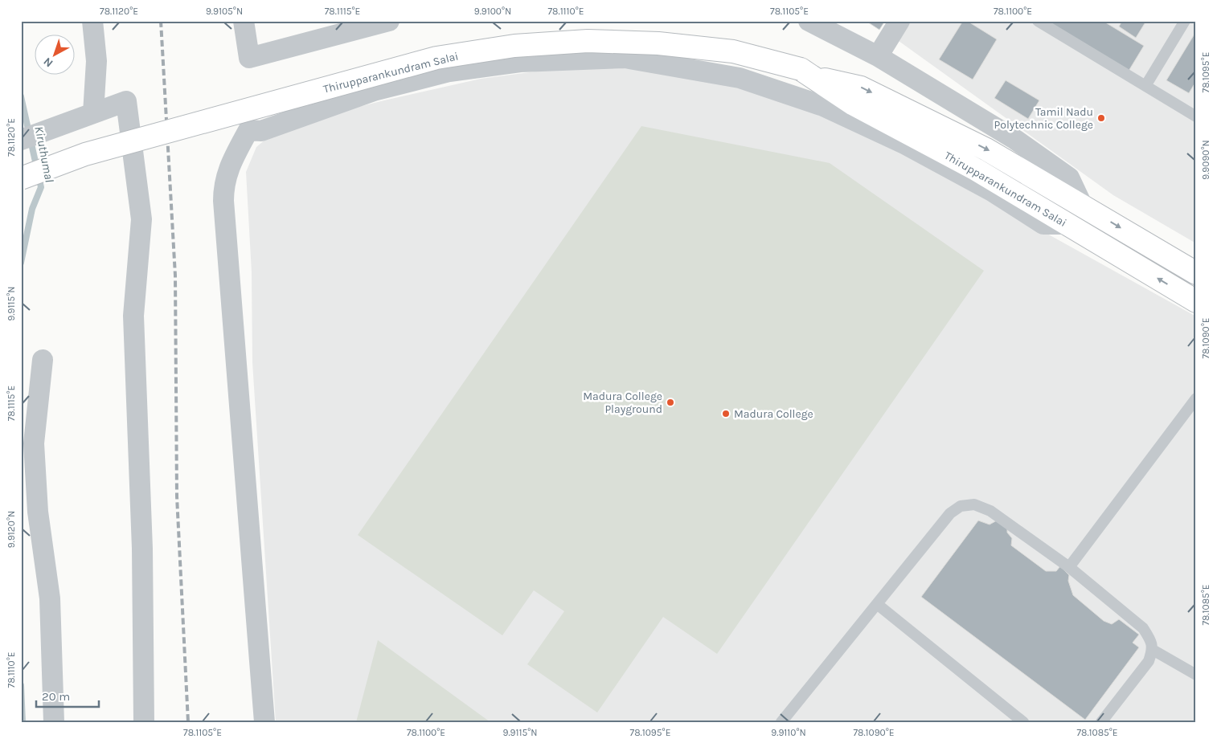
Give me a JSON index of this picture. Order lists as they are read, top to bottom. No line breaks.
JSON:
{"streets":{"main road":["Thirupparankundram Salai"]},"water":["Kiruthumal"],"places":["Tamil Nadu Polytechnic College","Madura College Playground","Madura College"],"scale_bar":"20 m","north":"bottom left","coordinates":["78.1120°E","9.9105°N","78.1115°E","9.9100°N","78.1110°E","78.1105°E","78.1100°E","78.1095°E","9.9090°N","9.9115°N","78.1090°E","9.9120°N","78.1085°E","9.9110°N"]}
